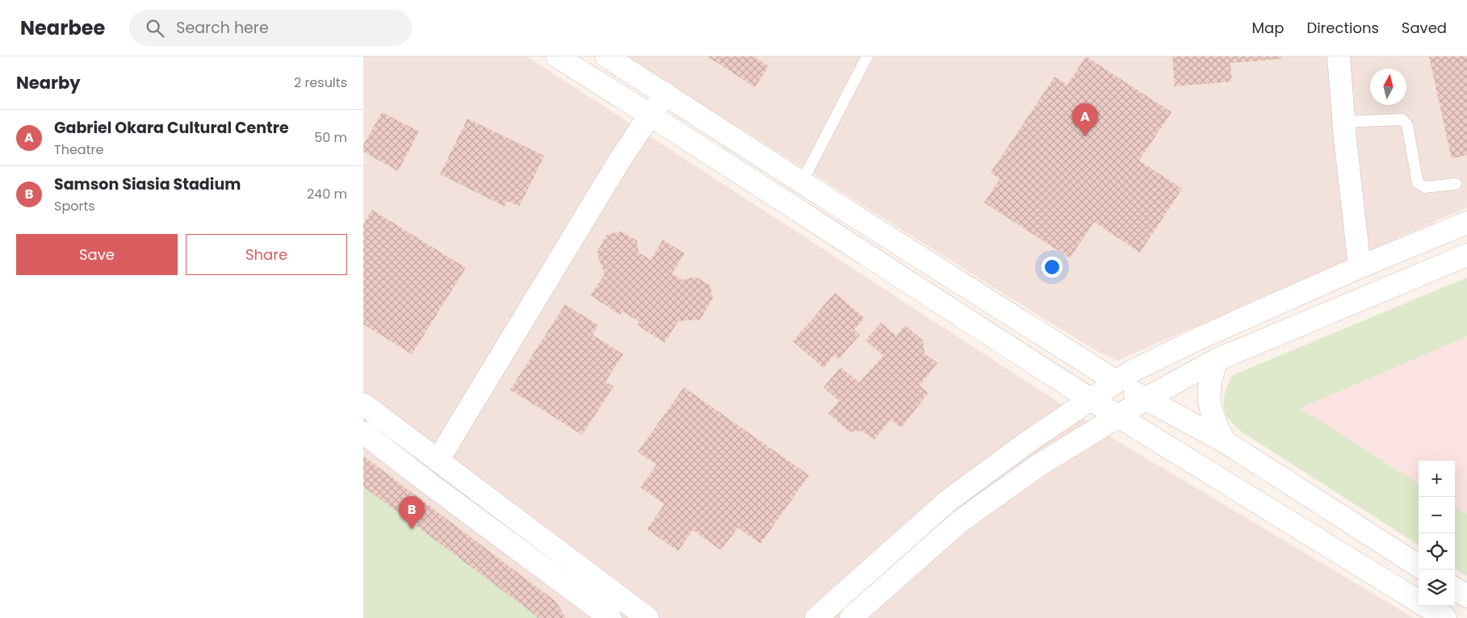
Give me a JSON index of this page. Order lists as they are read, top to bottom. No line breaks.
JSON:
{"north":"top","page":{"header":"Nearbee","search":"Search here","nav":["Map","Directions","Saved"],"heading":["Nearby","2 results"],"pins":["A","B"],"list":[{"mark":"A","name":"Gabriel Okara Cultural Centre","note":"Theatre","value":"50 m"},{"mark":"B","name":"Samson Siasia Stadium","note":"Sports","value":"240 m"}],"buttons":["Save","Share"],"map_buttons":["+","−"]}}
